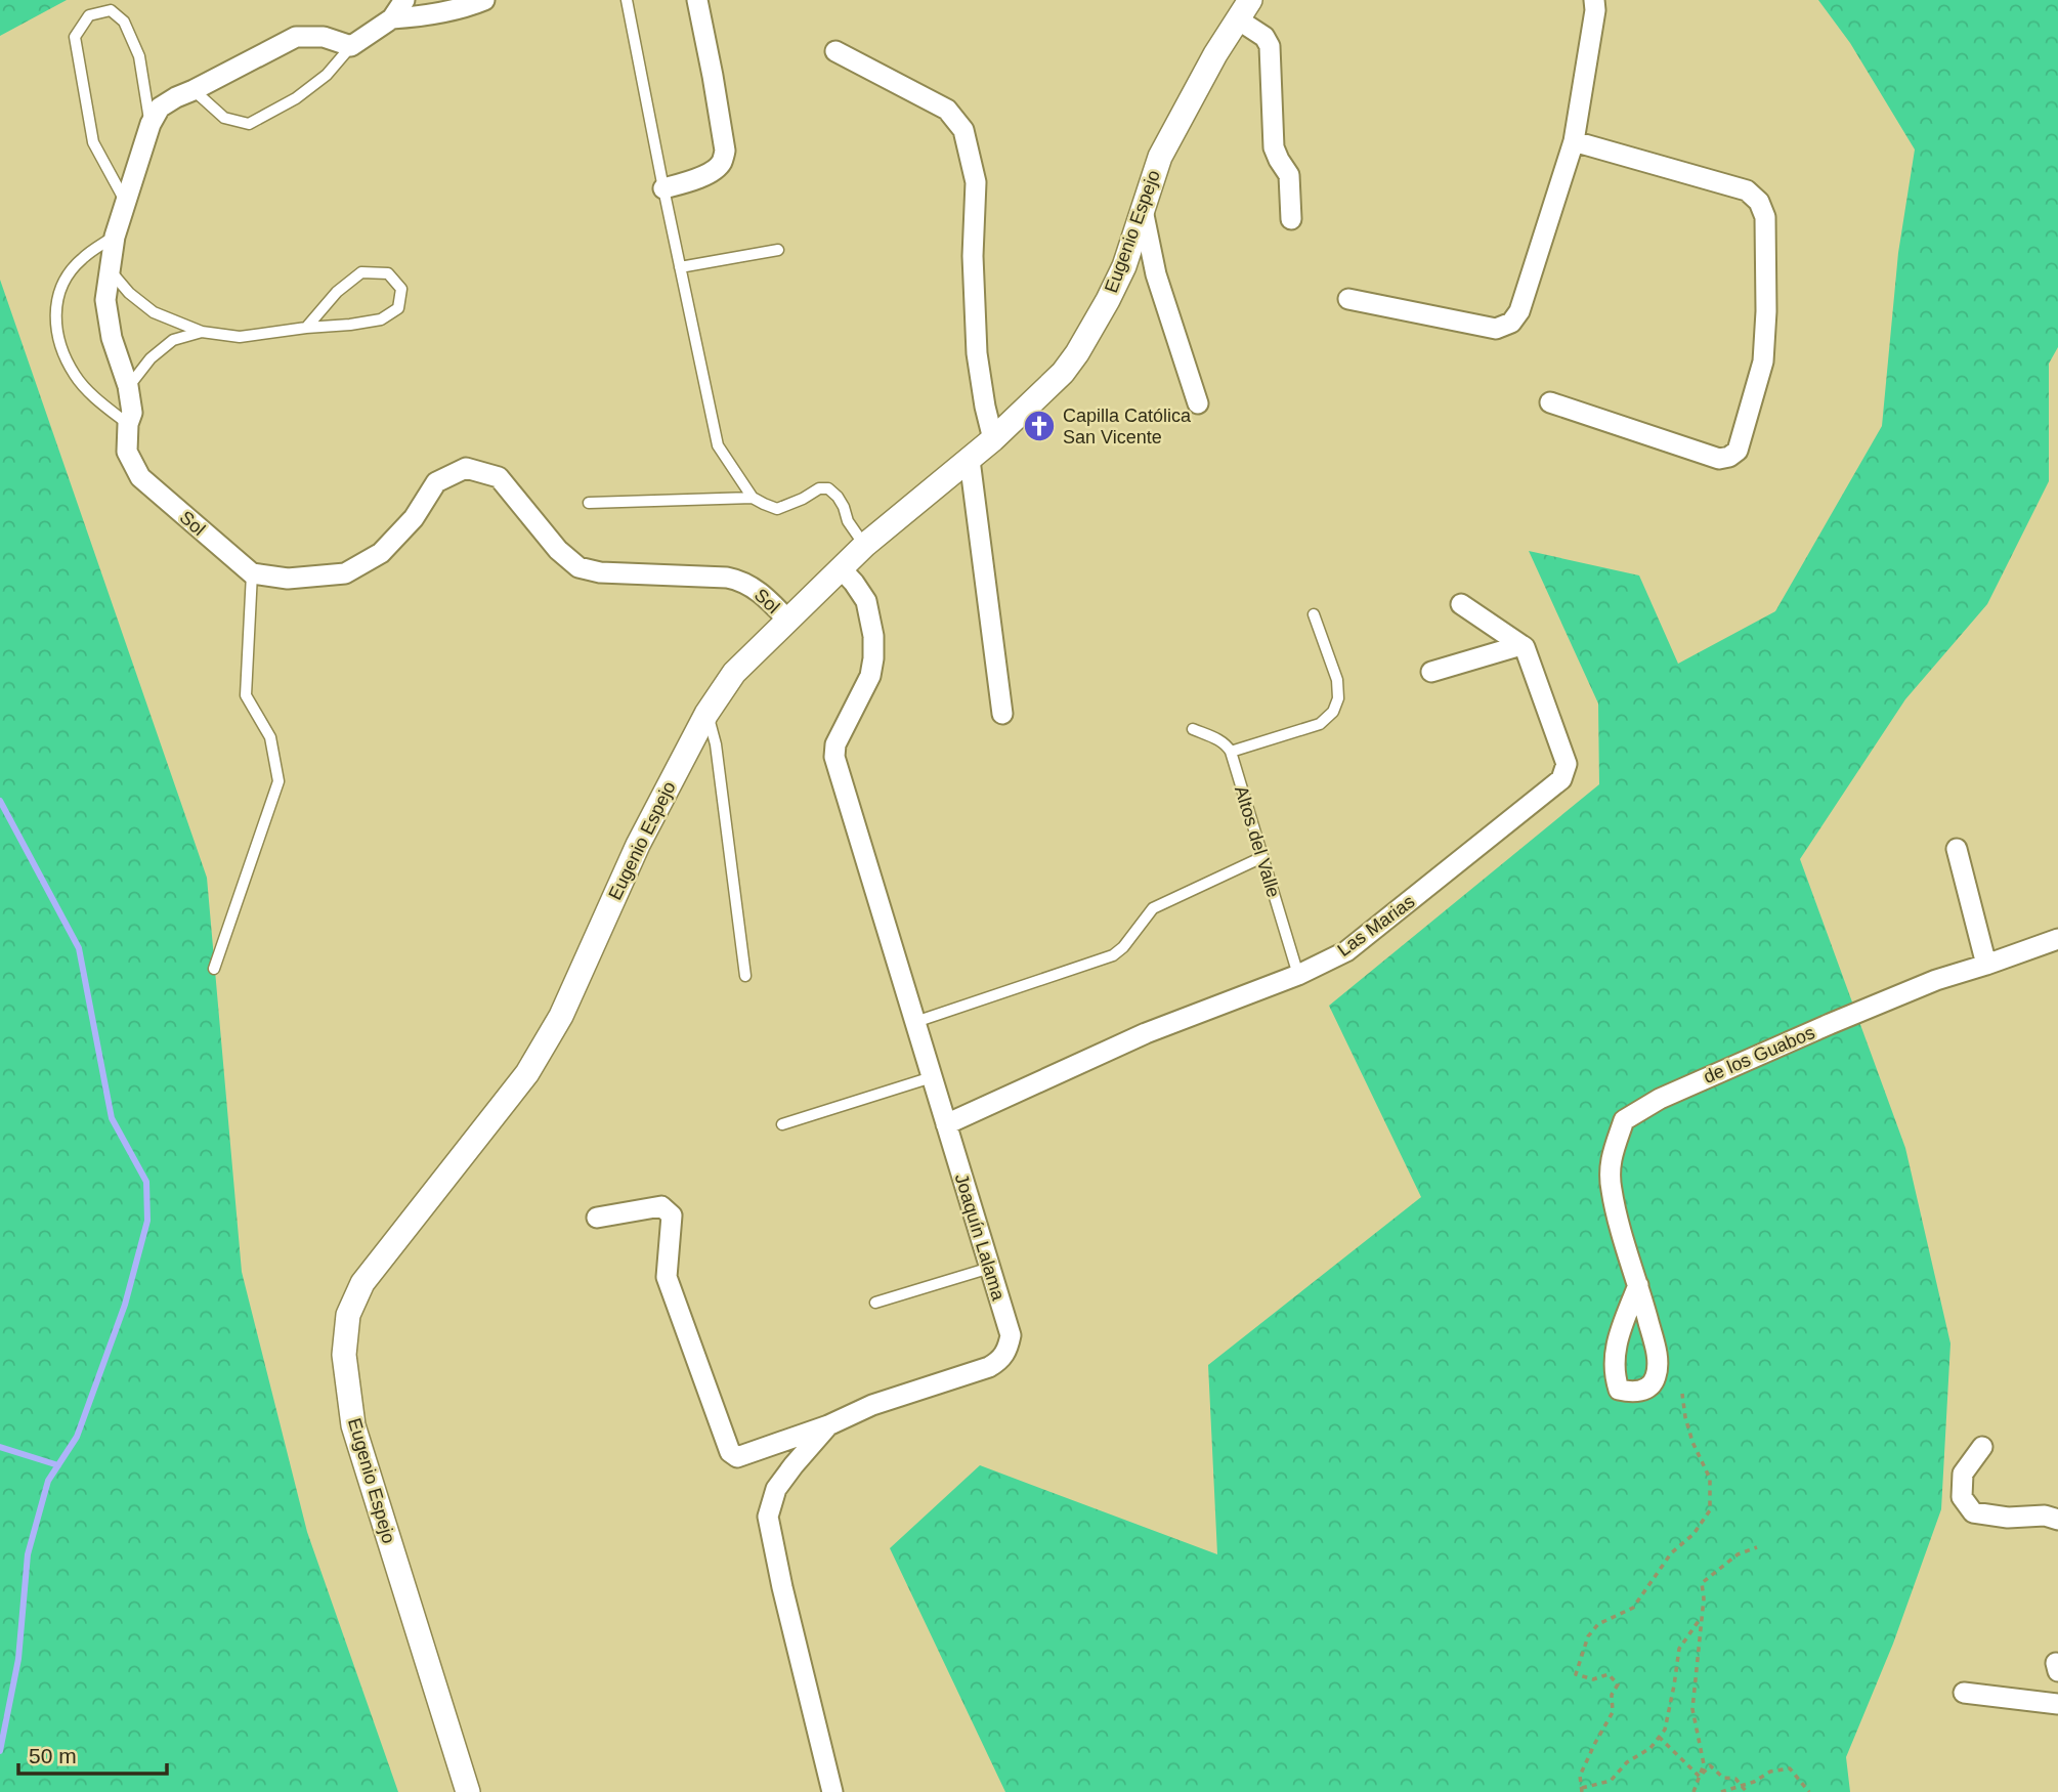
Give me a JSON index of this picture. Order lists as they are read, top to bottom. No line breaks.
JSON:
{"streets":{"street":["Eugenio Espejo","Sol","Las Marias","de los Guabos","Joaquín Lalama"],"lane":["Altos del Valle"]},"crossings":[["Eugenio Espejo","Sol"],["Eugenio Espejo","Joaquín Lalama"],["Altos del Valle","Las Marias"],["Las Marias","Joaquín Lalama"]],"places":{"church":["Capilla Católica San Vicente"]},"scale_bar":"50 m"}
